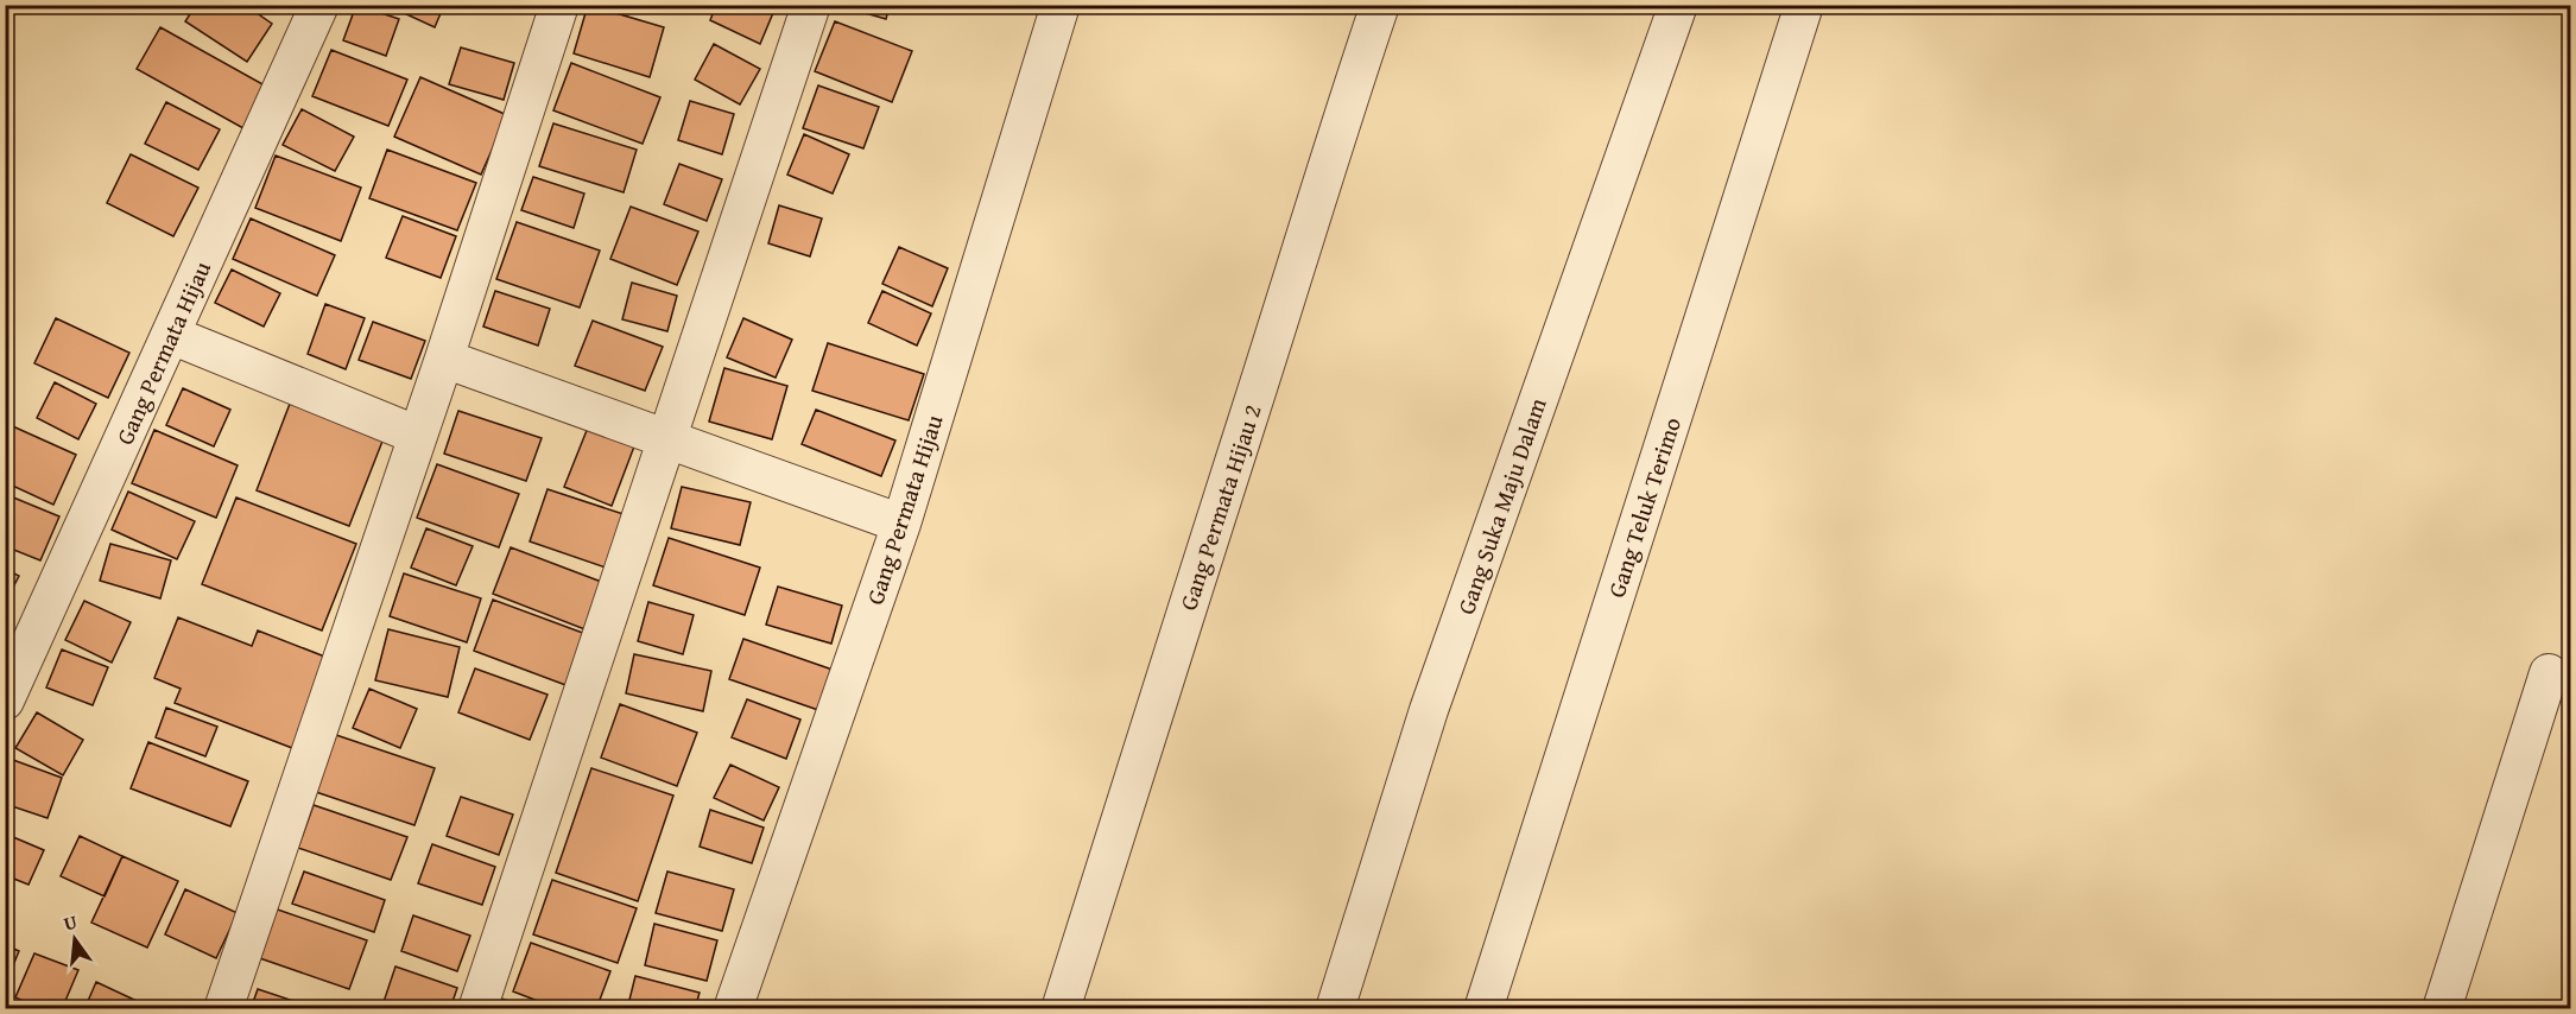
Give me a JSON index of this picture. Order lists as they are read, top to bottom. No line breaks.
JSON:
{"streets":{"street":["Gang Permata Hijau","Gang Suka Maju Dalam","Gang Permata Hijau 2","Gang Teluk Terimo"]},"north":"top"}
